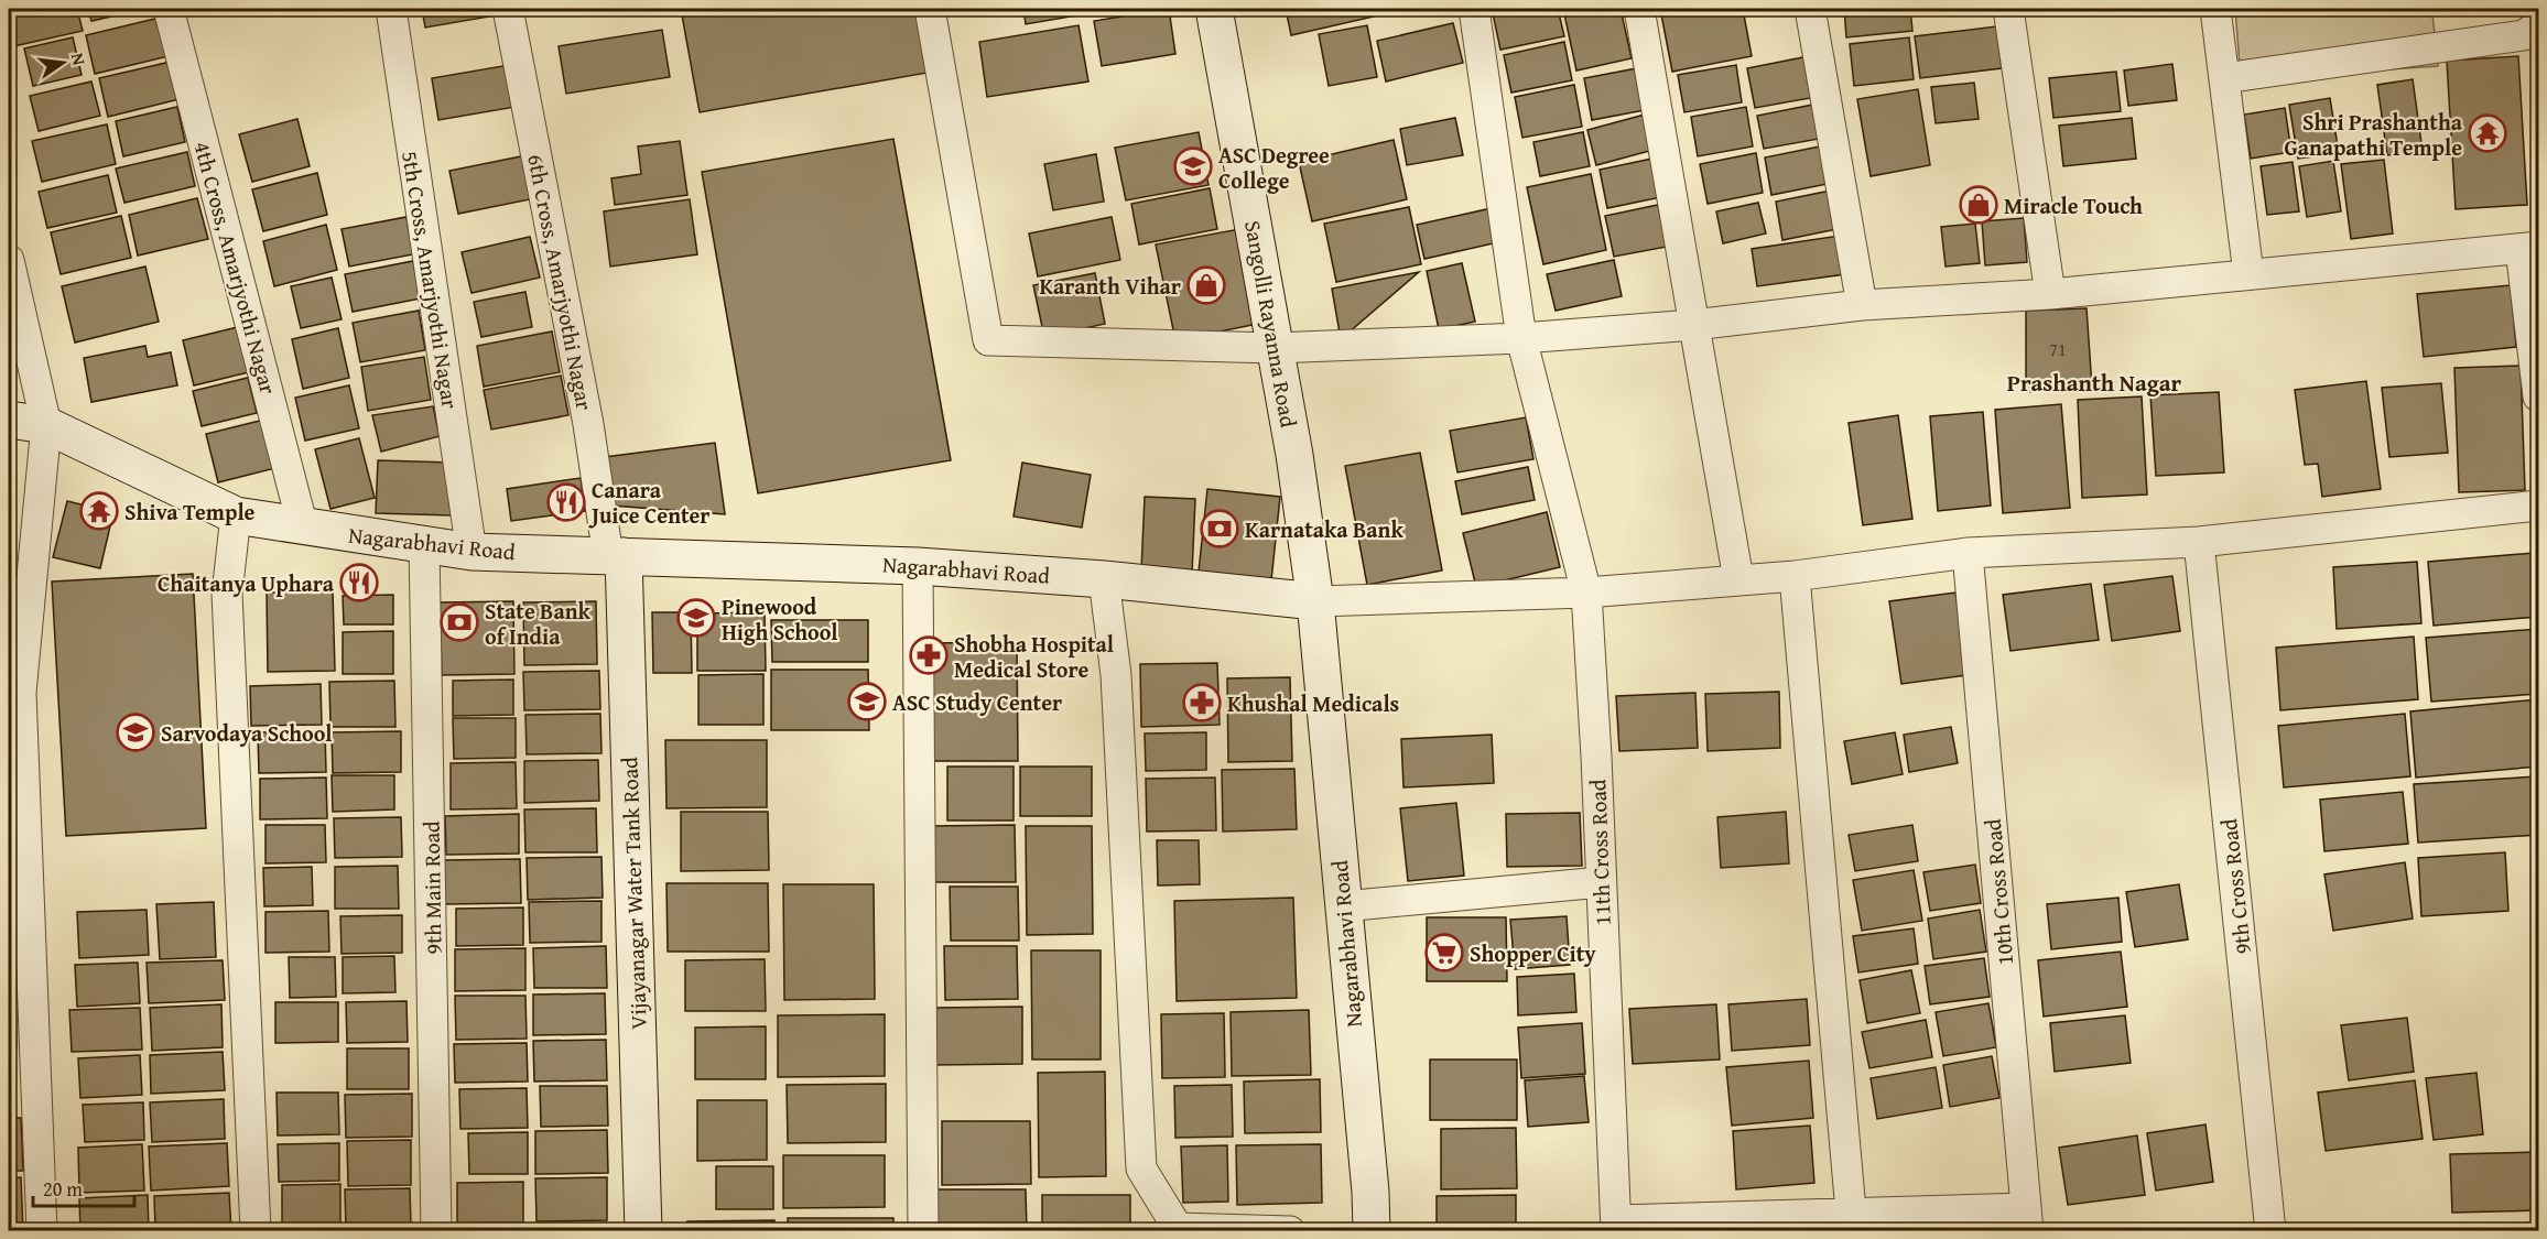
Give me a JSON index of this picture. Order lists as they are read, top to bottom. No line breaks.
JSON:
{"streets":{"main road":["Sangolli Rayanna Road","Nagarabhavi Road","Vijayanagar Water Tank Road"],"street":["4th Cross, Amarjyothi Nagar","5th Cross, Amarjyothi Nagar","6th Cross, Amarjyothi Nagar","11th Cross Road","9th Cross Road","9th Main Road","10th Cross Road"]},"crossings":[["4th Cross, Amarjyothi Nagar","Nagarabhavi Road"],["5th Cross, Amarjyothi Nagar","Nagarabhavi Road"],["6th Cross, Amarjyothi Nagar","Nagarabhavi Road"],["6th Cross, Amarjyothi Nagar","Vijayanagar Water Tank Road"],["Sangolli Rayanna Road","Nagarabhavi Road"],["Nagarabhavi Road","9th Main Road"],["Nagarabhavi Road","Vijayanagar Water Tank Road"]],"districts":["Prashanth Nagar"],"places":{"temple":["Shri Prashantha Ganapathi Temple","Shiva Temple"],"school or university":["ASC Degree College","Pinewood High School","ASC Study Center","Sarvodaya School"],"shop":["Miracle Touch","Karanth Vihar"],"restaurant":["Canara Juice Center","Chaitanya Uphara"],"bank":["Karnataka Bank","State Bank of India"],"pharmacy":["Shobha Hospital Medical Store","Khushal Medicals"],"supermarket":["Shopper City"]},"house_numbers":["71"],"scale_bar":"20 m","north":"right"}
